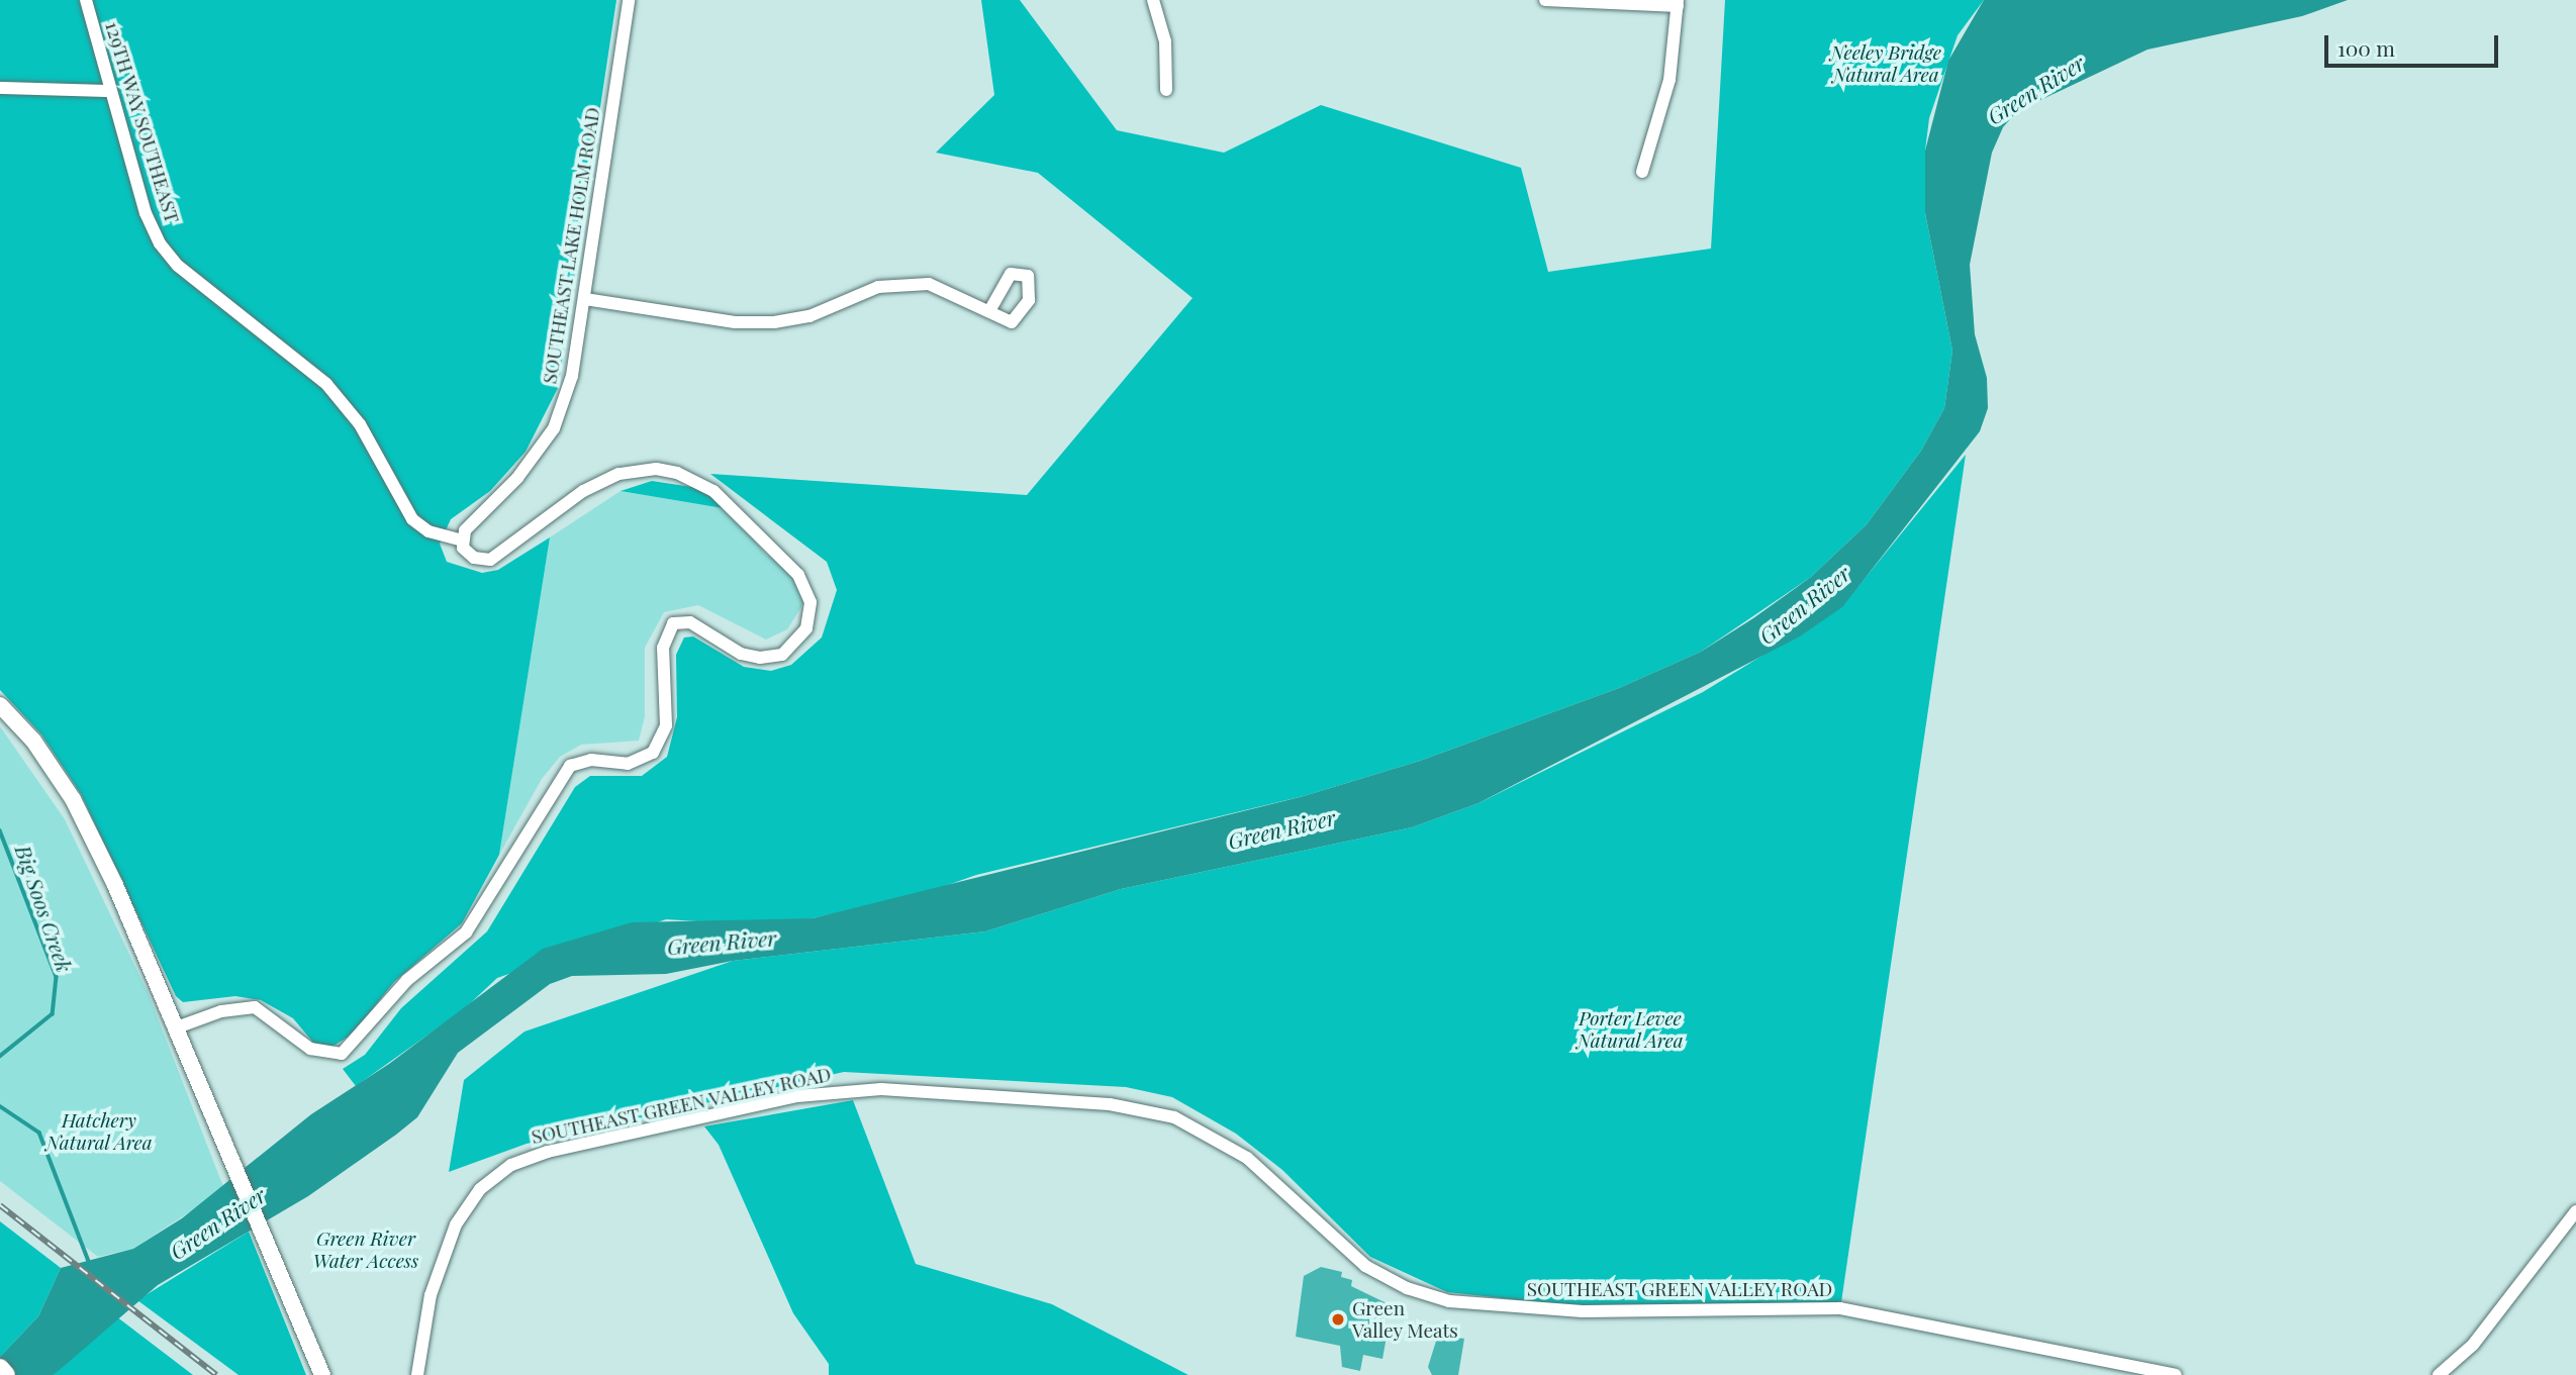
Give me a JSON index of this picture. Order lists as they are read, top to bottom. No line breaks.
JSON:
{"streets":{"street":["129TH WAY SOUTHEAST","SOUTHEAST LAKE HOLM ROAD","SOUTHEAST GREEN VALLEY ROAD"]},"crossings":[["129TH WAY SOUTHEAST","SOUTHEAST LAKE HOLM ROAD"]],"water":["Green River","Big Soos Creek"],"parks":["Neeley Bridge Natural Area","Porter Levee Natural Area","Hatchery Natural Area","Green River Water Access"],"places":["Green Valley Meats"],"scale_bar":"100 m"}
